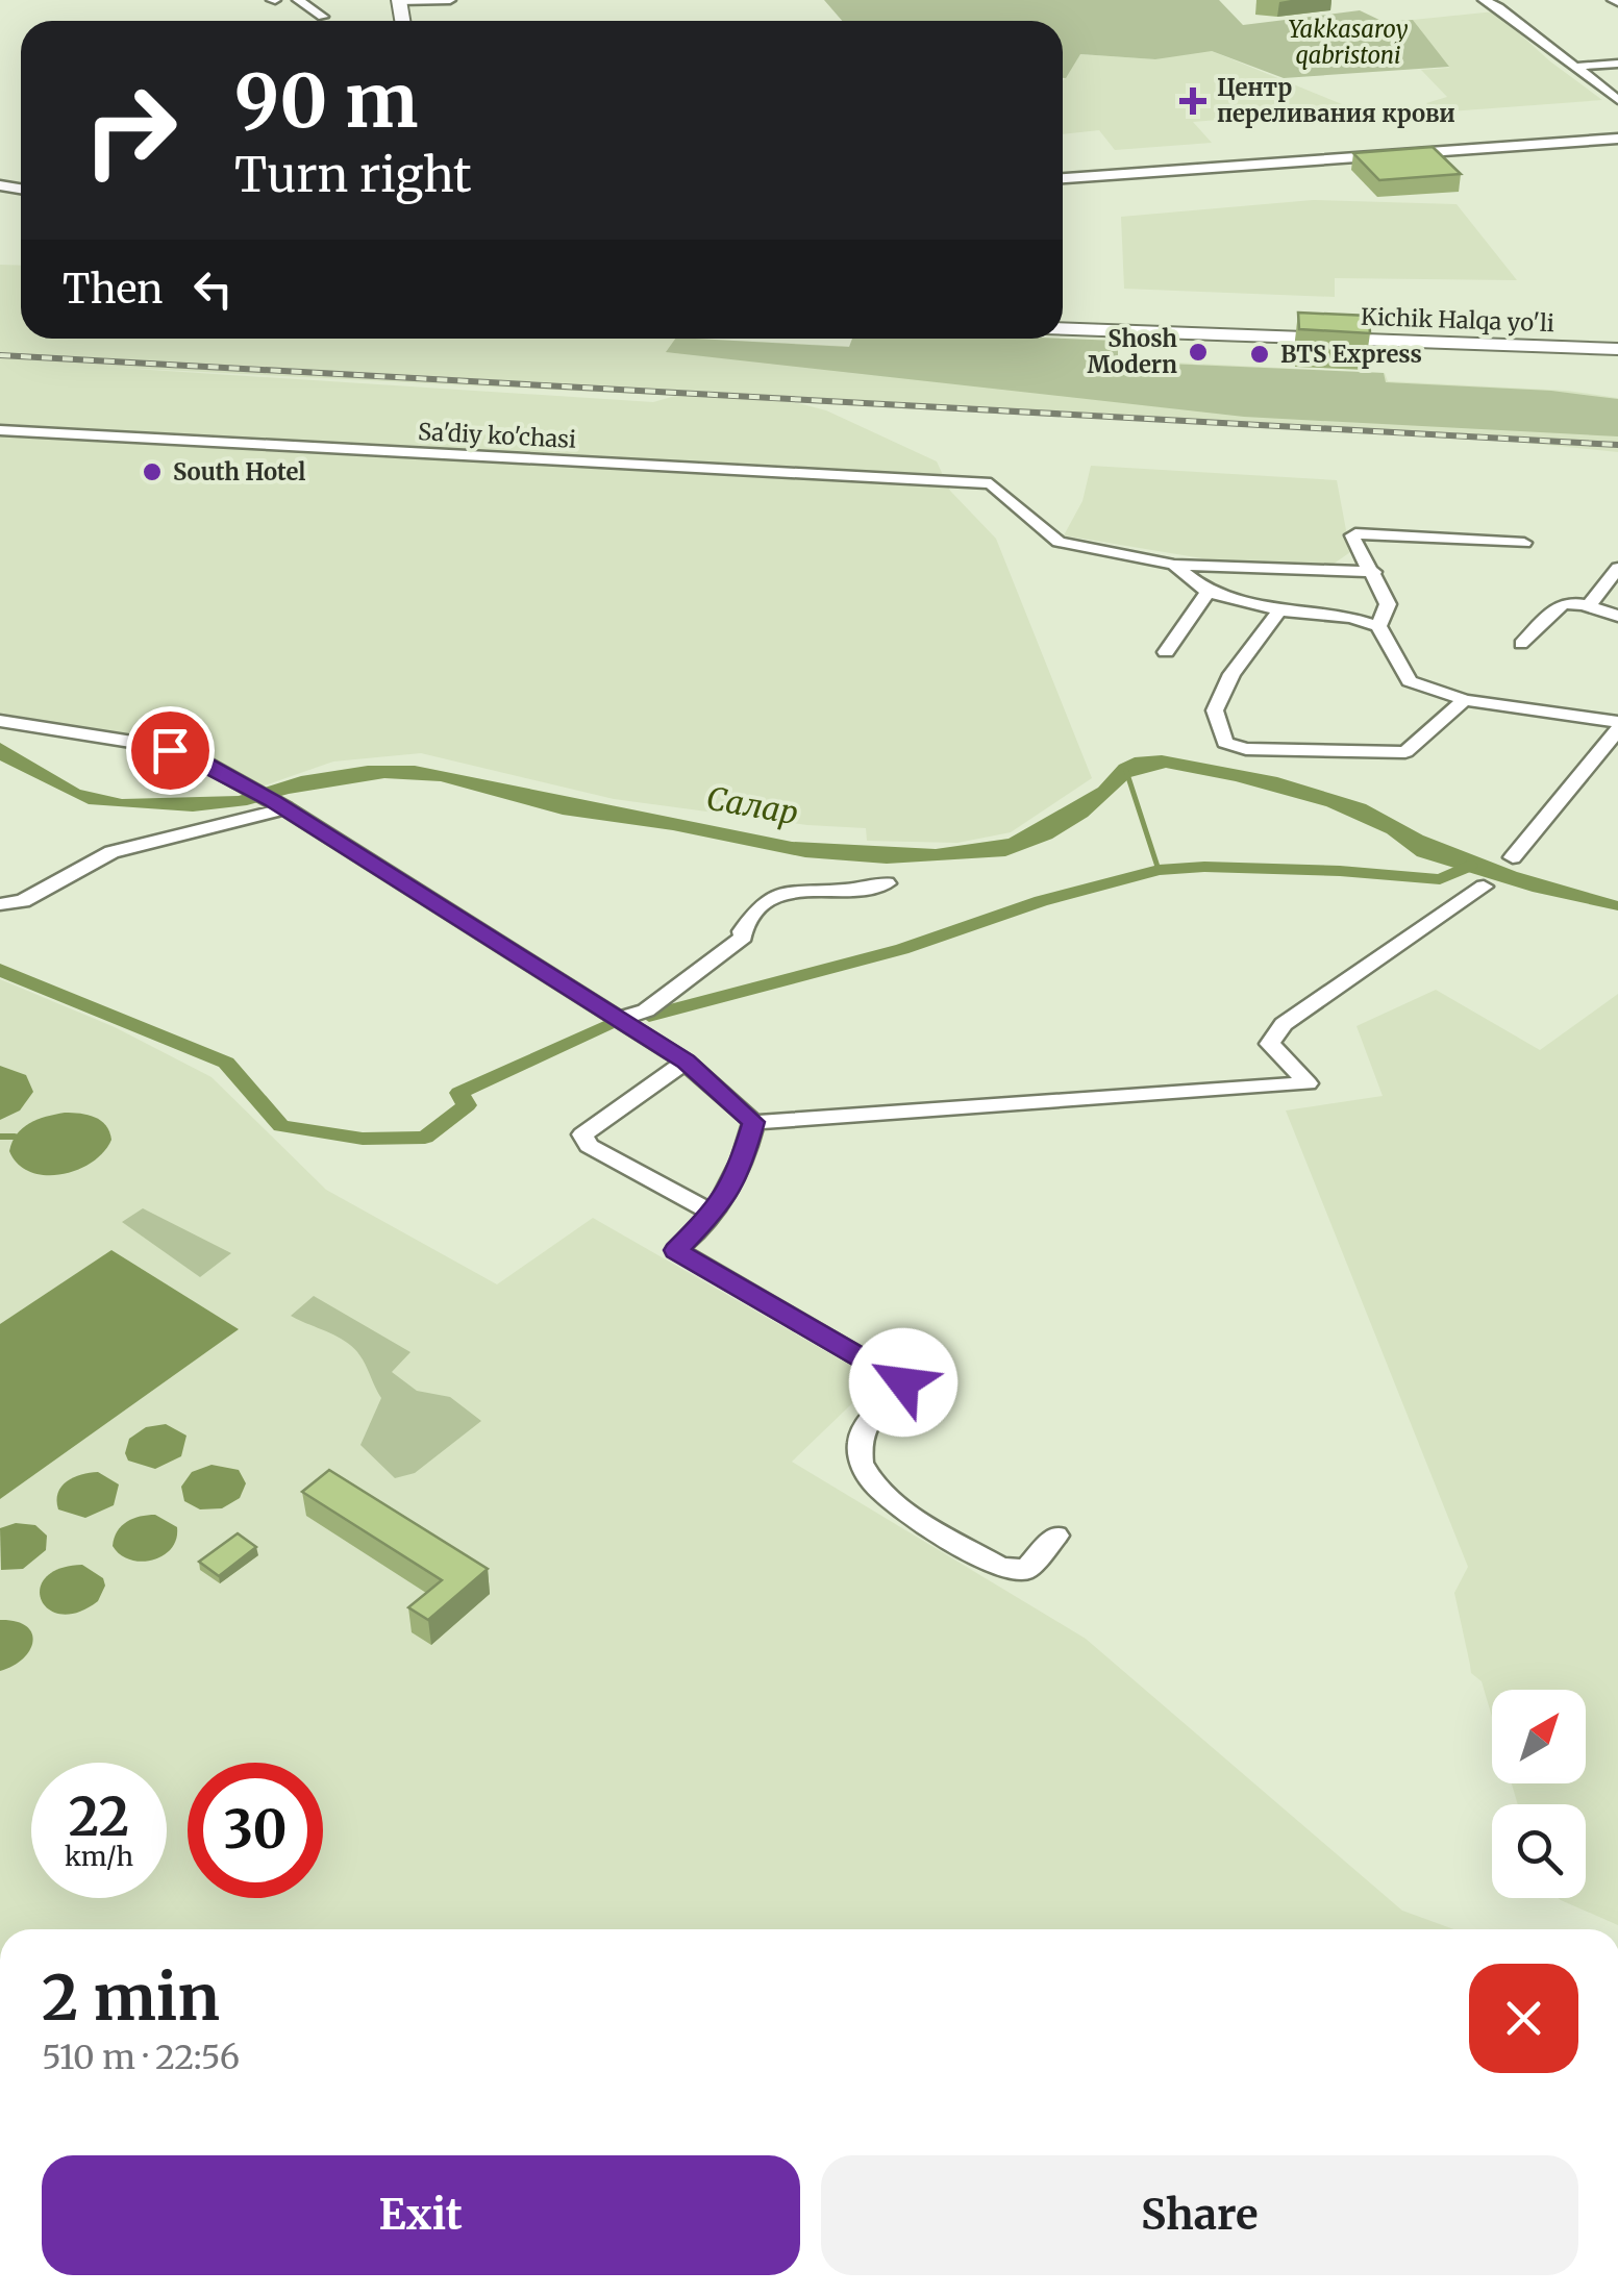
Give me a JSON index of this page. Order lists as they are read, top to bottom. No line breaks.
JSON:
{"streets":{"highway":["Kichik Halqa yo'li"],"street":["Sa'diy ko'chasi"]},"water":["Салар"],"parks":["Yakkasaroy qabristoni"],"places":{"health":["Центр переливания крови"],"other":["Shosh Modern","BTS Express","South Hotel"]},"north":"top right","page":{"turn":["90 m","Turn right"],"then":"Then","speed":"22 km/h","limit":"30","heading":["2 min","510 m · 22:56"],"buttons":["Exit","Share"]}}
